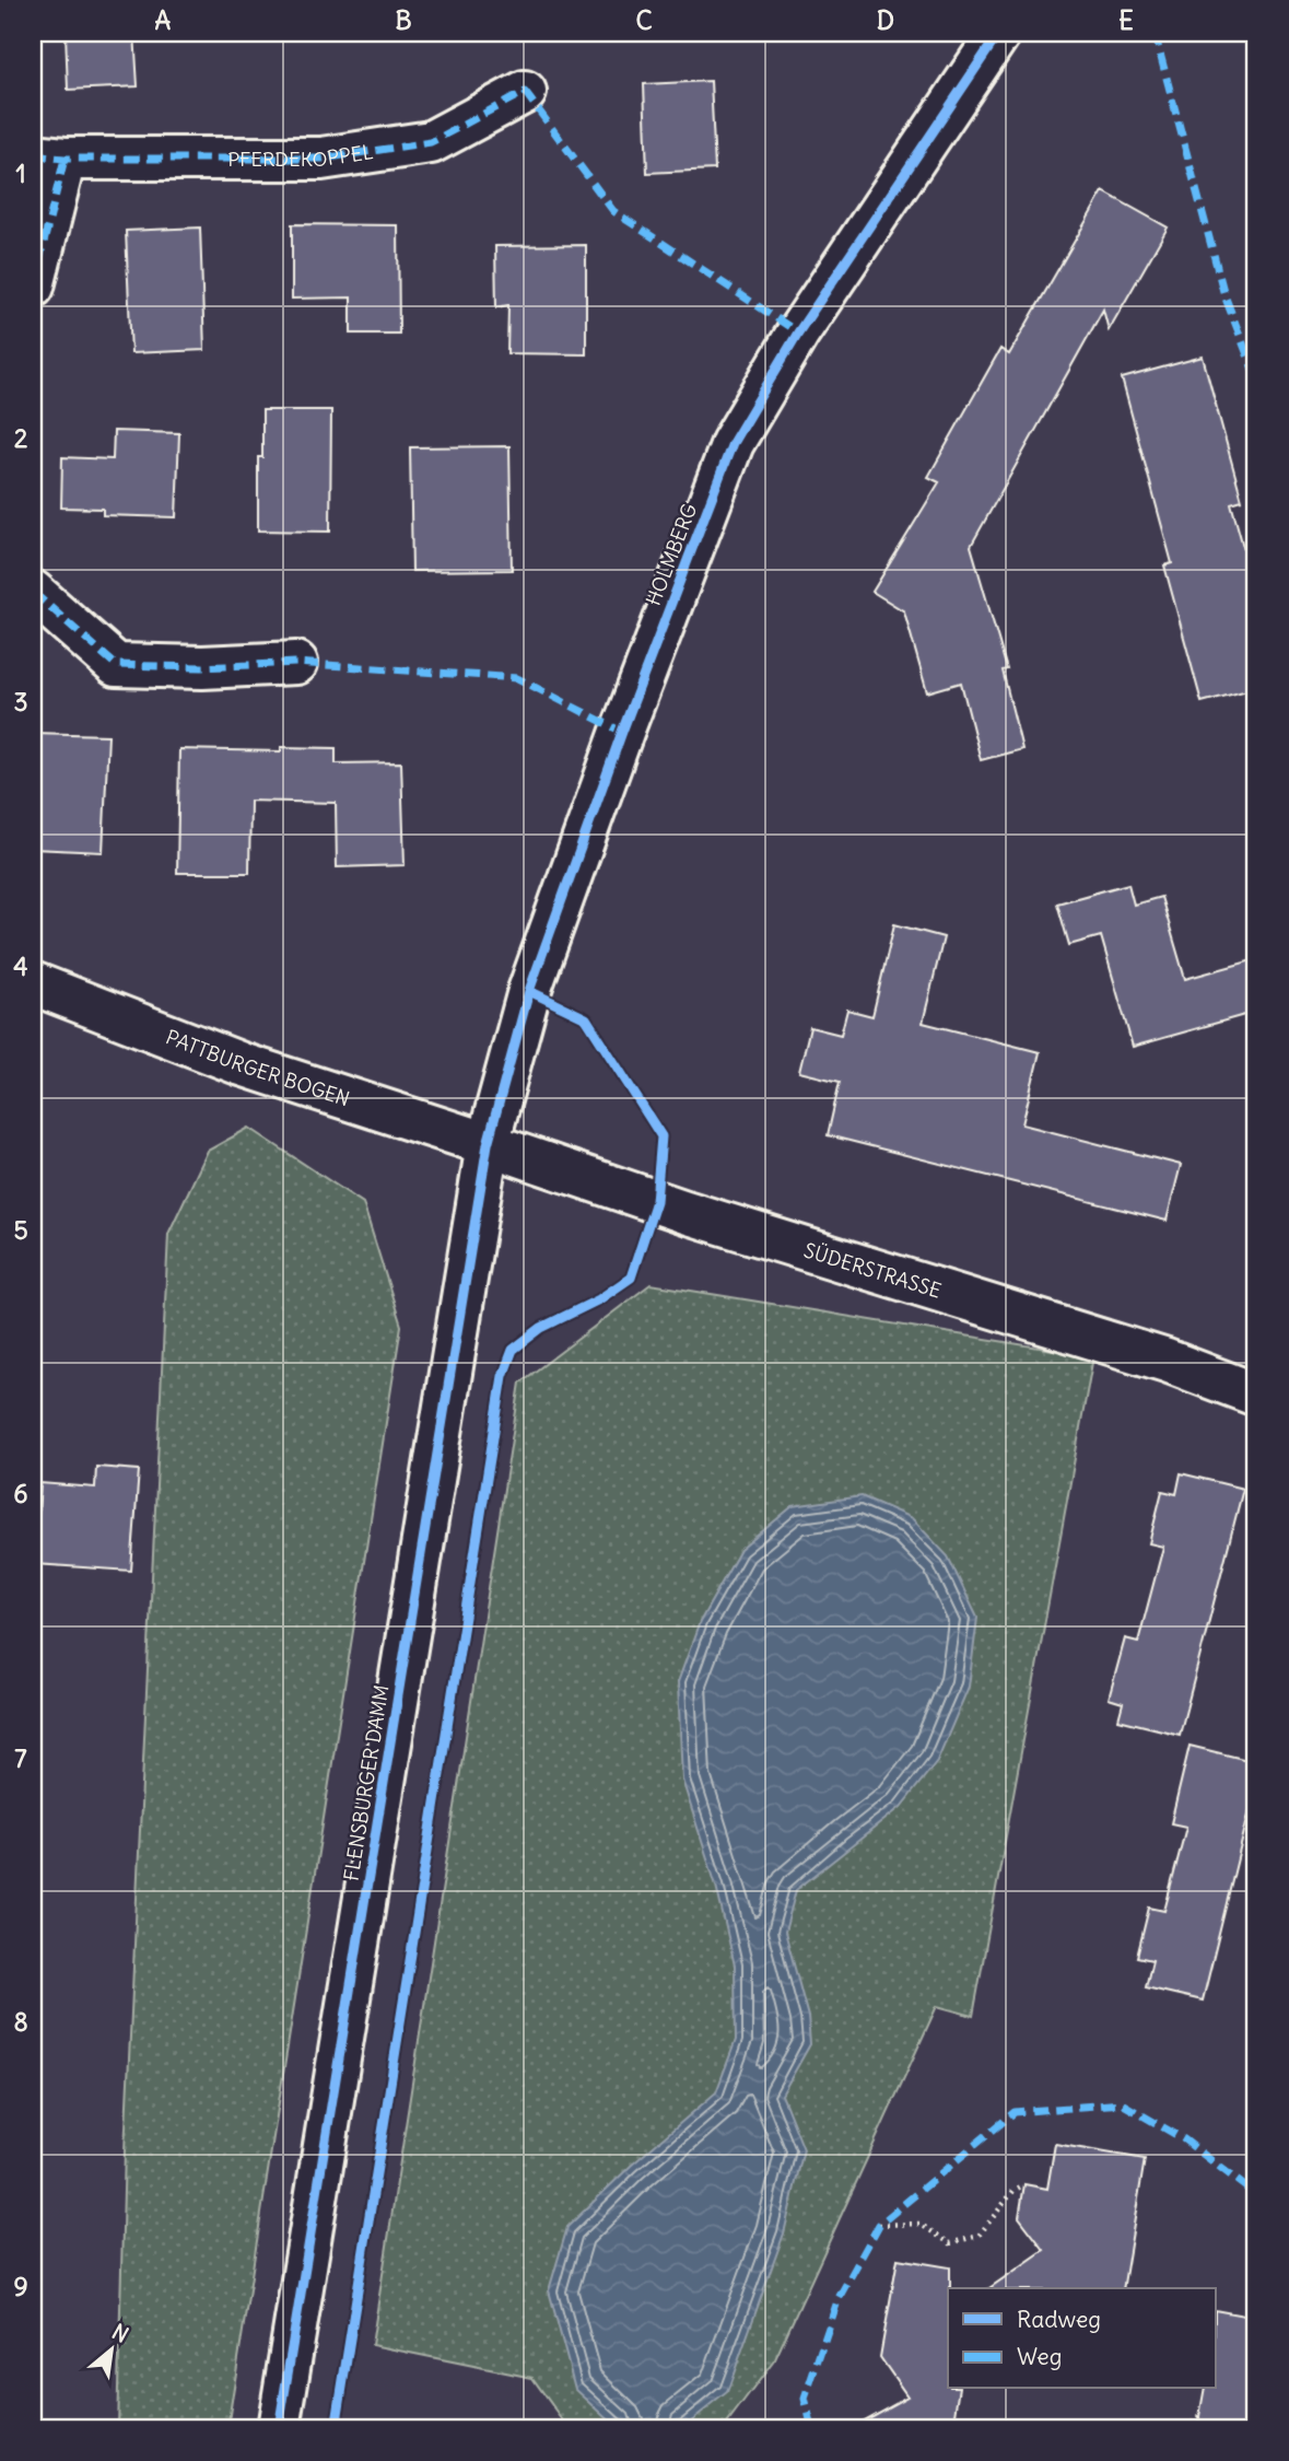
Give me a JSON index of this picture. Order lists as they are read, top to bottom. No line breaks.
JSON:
{"streets":{"street":["PFERDEKOPPEL","HOLMBERG","PATTBURGER BOGEN","SÜDERSTRASSE","FLENSBURGER DAMM"]},"crossings":[["HOLMBERG","PATTBURGER BOGEN"],["HOLMBERG","SÜDERSTRASSE"],["HOLMBERG","FLENSBURGER DAMM"],["PATTBURGER BOGEN","SÜDERSTRASSE"],["PATTBURGER BOGEN","FLENSBURGER DAMM"],["SÜDERSTRASSE","FLENSBURGER DAMM"]],"legend":["Radweg","Weg"],"north":"top right","grid":{"columns":["A","B","C","D","E"],"rows":["1","2","3","4","5","6","7","8","9"]}}
